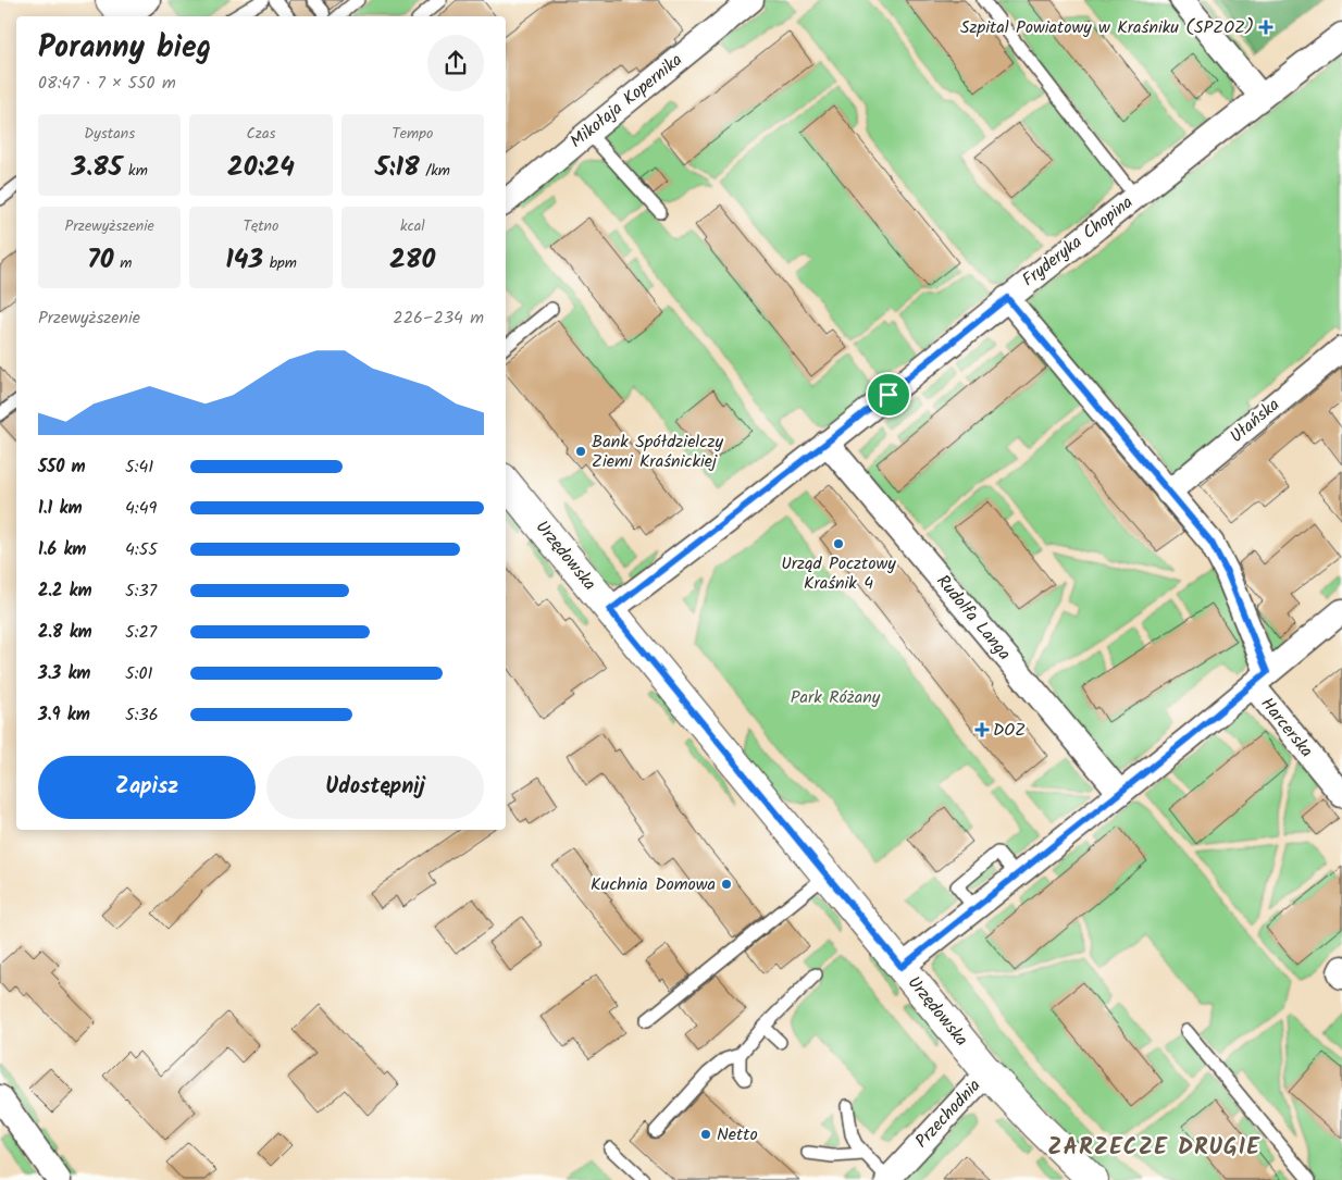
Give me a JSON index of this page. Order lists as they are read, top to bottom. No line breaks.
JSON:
{"streets":{"street":["Mikołaja Kopernika","Fryderyka Chopina","Ułańska","Urzędowska","Rudolfa Langa","Harcerska","Przechodnia"]},"crossings":[["Fryderyka Chopina","Urzędowska"],["Fryderyka Chopina","Rudolfa Langa"],["Fryderyka Chopina","Harcerska"],["Ułańska","Harcerska"],["Urzędowska","Przechodnia"]],"districts":["ZARZECZE DRUGIE"],"parks":["Park Różany"],"places":{"health":["Szpital Powiatowy w Kraśniku (SPZOZ)","DOZ"],"other":["Bank Spółdzielczy Ziemi Kraśnickiej","Urząd Pocztowy Kraśnik 4","Kuchnia Domowa","Netto"]},"page":{"heading":["Poranny bieg","08:47 · 7 × 550 m"],"stats":[["Dystans","3.85 km"],["Czas","20:24"],["Tempo","5:18 /km"],["Przewyższenie","70 m"],["Tętno","143 bpm"],["kcal","280"]],"chart":["Przewyższenie","226–234 m"],"list":[{"name":"550 m","note":"5:41"},{"name":"1.1 km","note":"4:49"},{"name":"1.6 km","note":"4:55"},{"name":"2.2 km","note":"5:37"},{"name":"2.8 km","note":"5:27"},{"name":"3.3 km","note":"5:01"},{"name":"3.9 km","note":"5:36"}],"buttons":["Zapisz","Udostępnij"]}}
